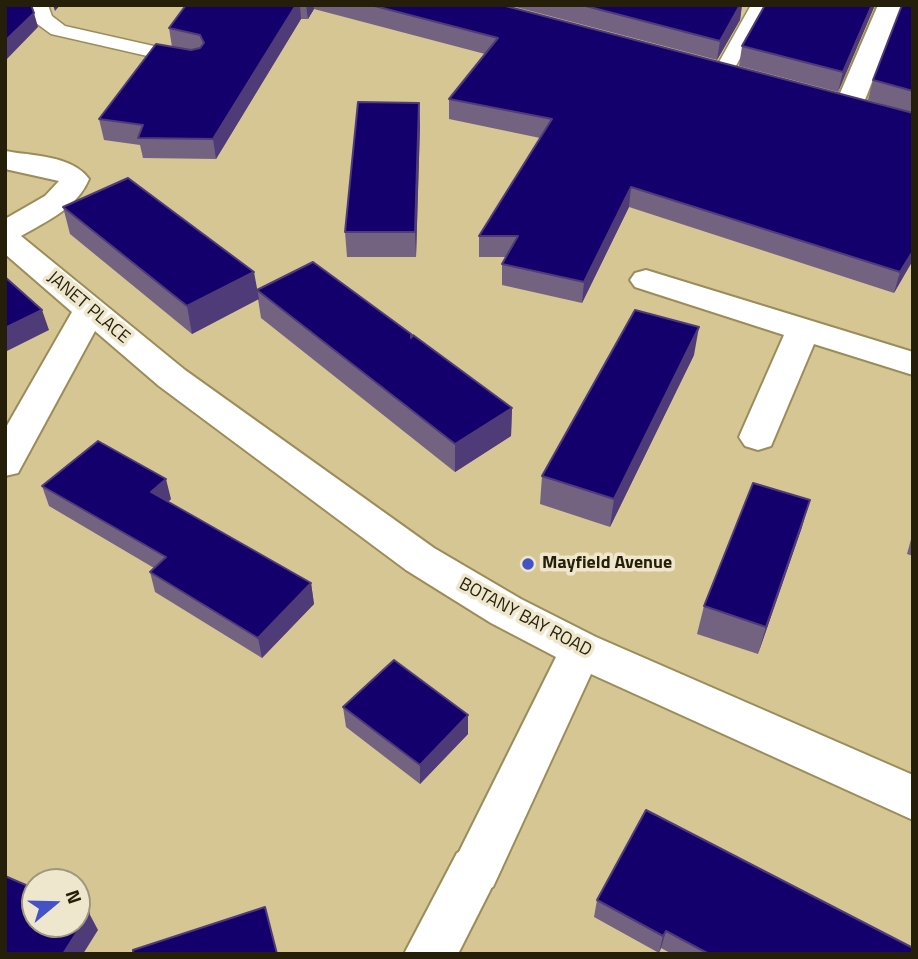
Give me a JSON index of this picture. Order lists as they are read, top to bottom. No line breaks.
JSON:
{"streets":{"street":["JANET PLACE","BOTANY BAY ROAD"]},"crossings":[["JANET PLACE","BOTANY BAY ROAD"]],"places":["Mayfield Avenue"],"north":"right"}
